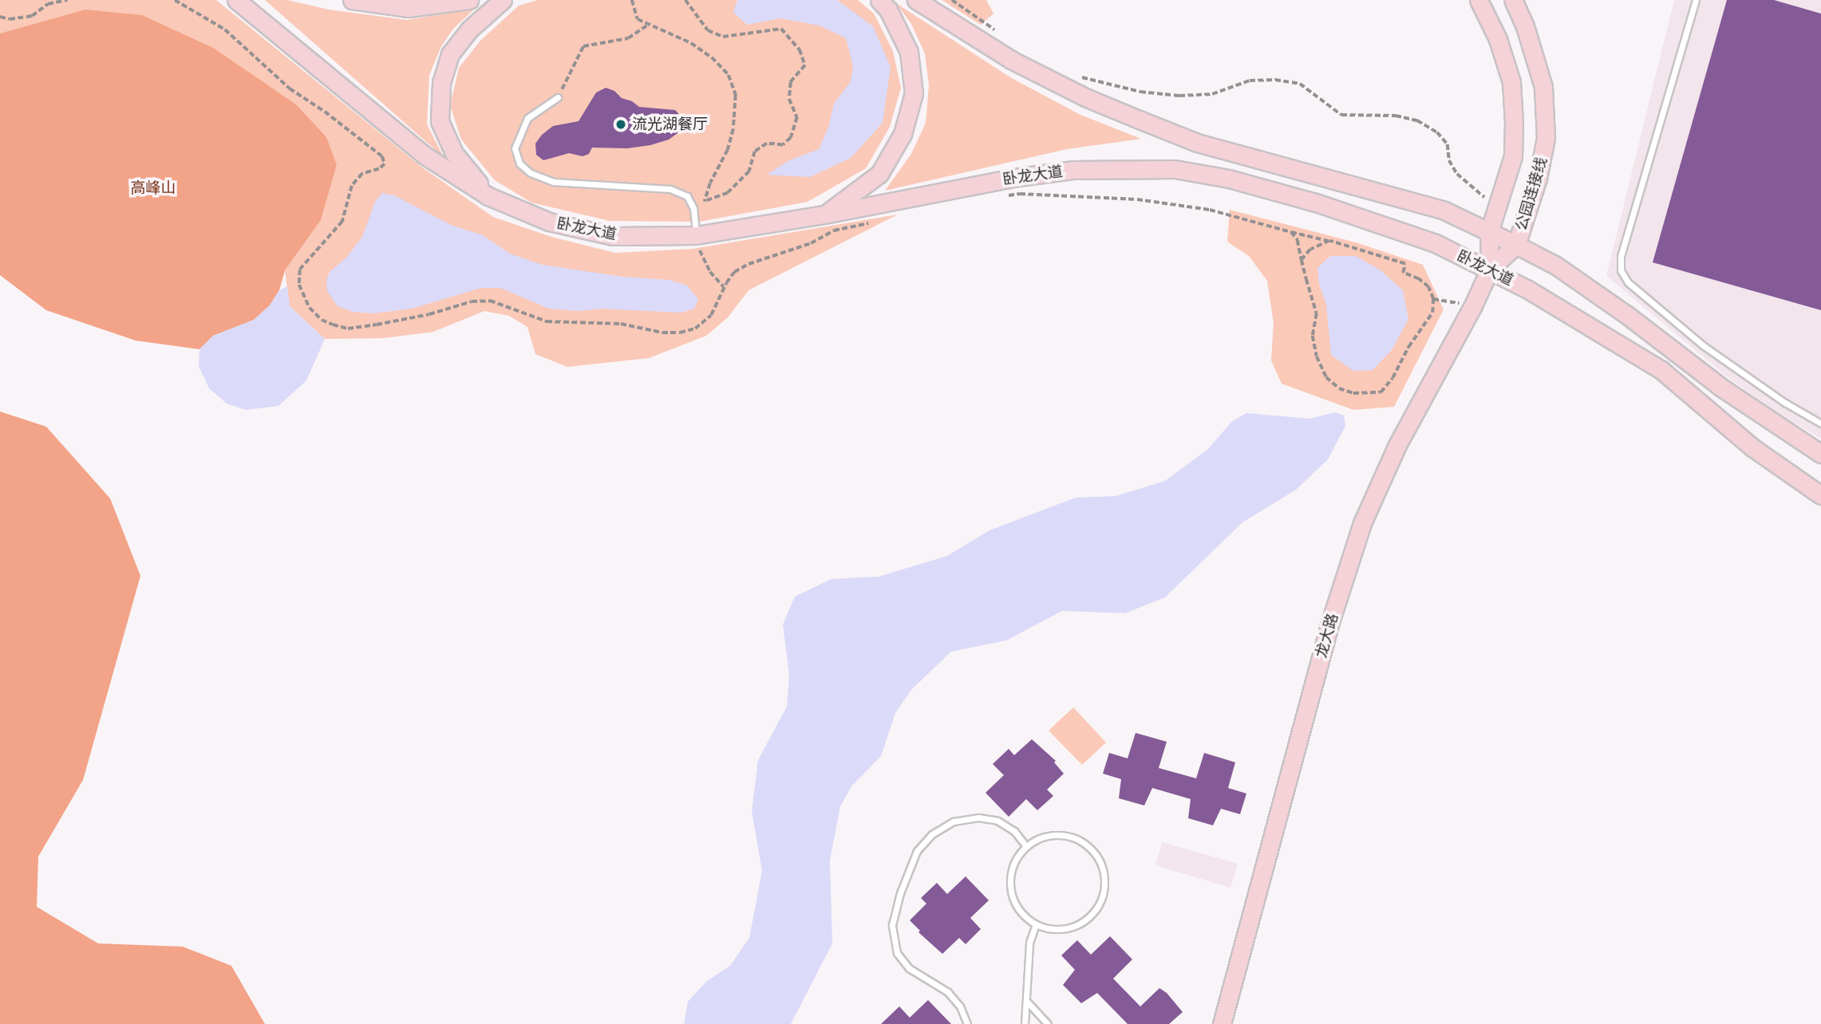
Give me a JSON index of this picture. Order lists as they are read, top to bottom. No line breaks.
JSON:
{"streets":{"main road":["卧龙大道","公园连接线","龙大路"]},"crossings":[["卧龙大道","公园连接线"],["卧龙大道","龙大路"],["公园连接线","龙大路"]],"parks":["高峰山"],"places":["流光湖餐厅"]}
